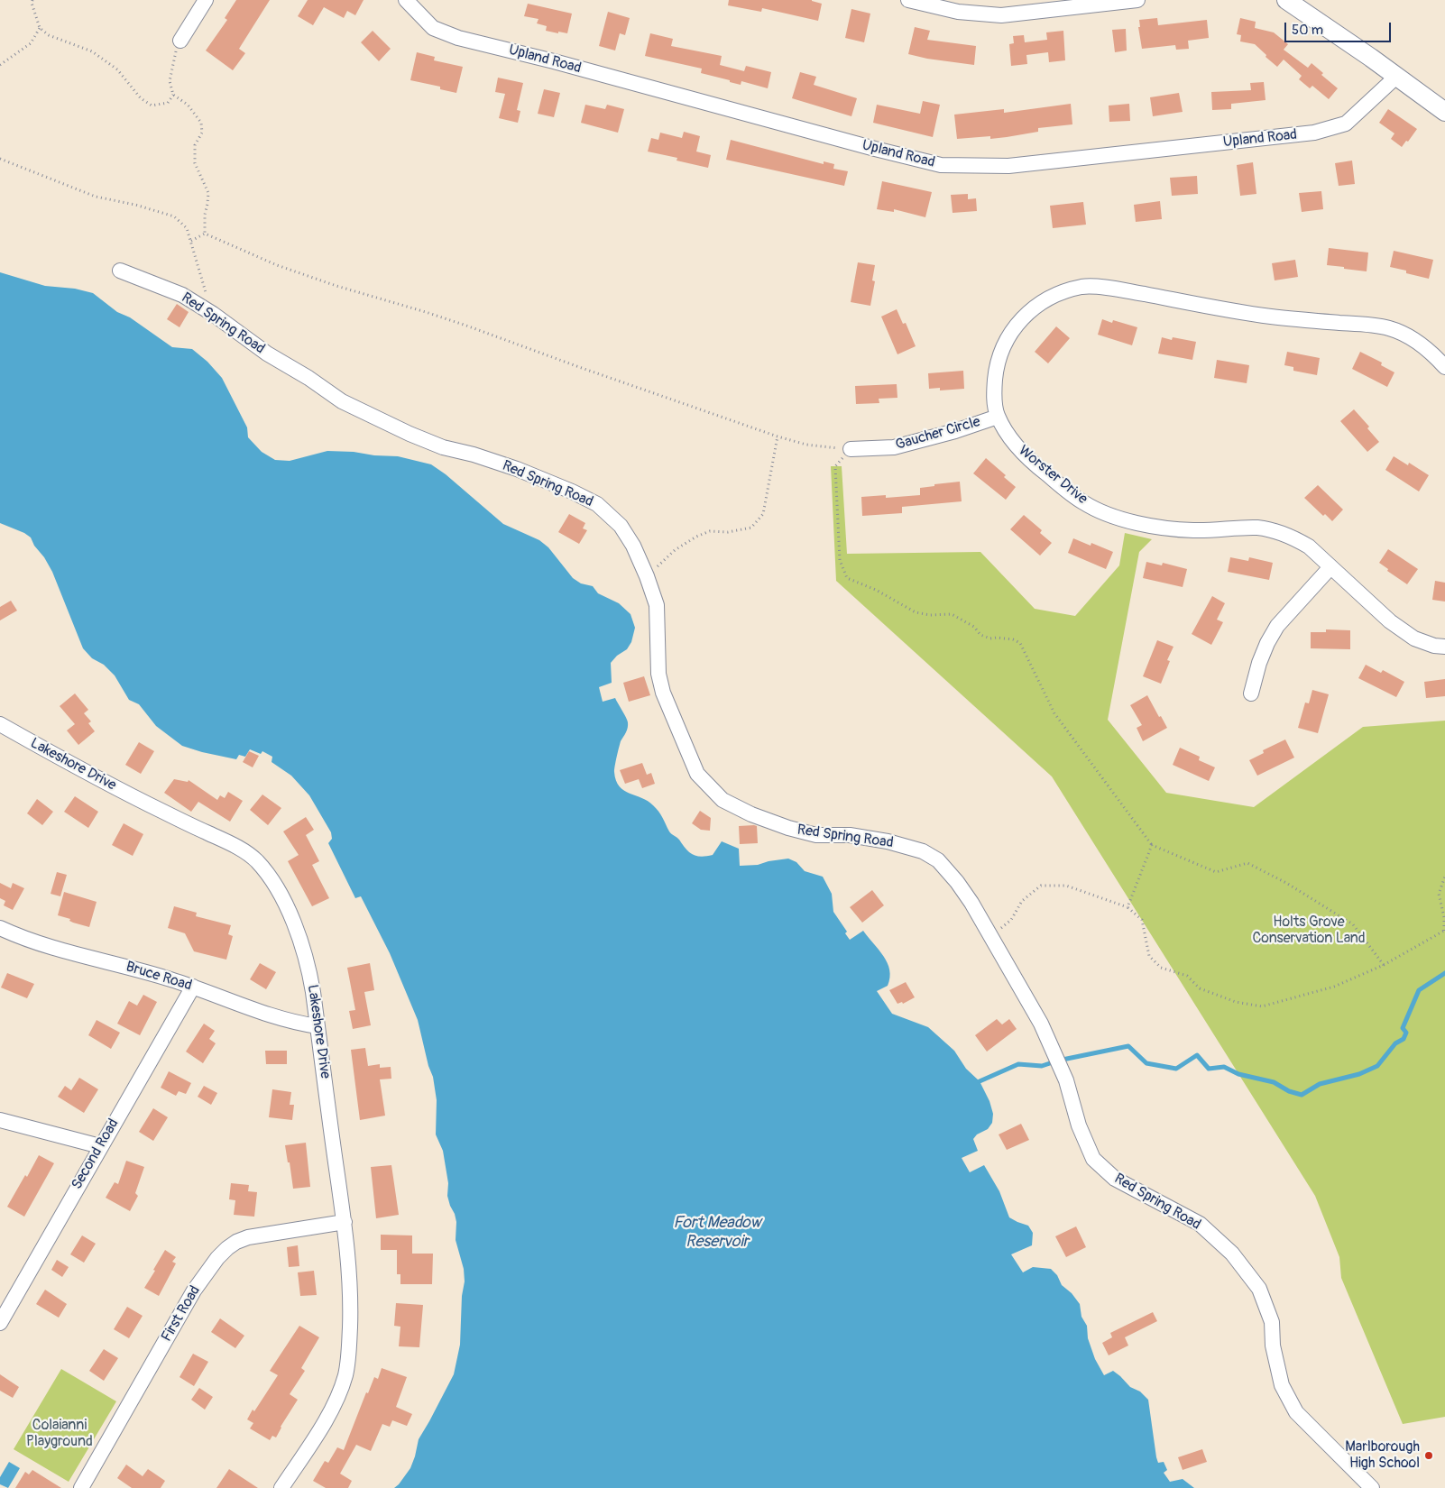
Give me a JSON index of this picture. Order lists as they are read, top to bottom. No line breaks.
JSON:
{"streets":{"street":["Upland Road","Red Spring Road","Gaucher Circle","Worster Drive","Lakeshore Drive","Bruce Road","Second Road","First Road"]},"crossings":[["Gaucher Circle","Worster Drive"],["Lakeshore Drive","Bruce Road"],["Lakeshore Drive","First Road"],["Bruce Road","Second Road"]],"water":["Fort Meadow Reservoir"],"parks":["Holts Grove Conservation Land","Colaianni Playground"],"places":["Marlborough High School"],"scale_bar":"50 m"}
